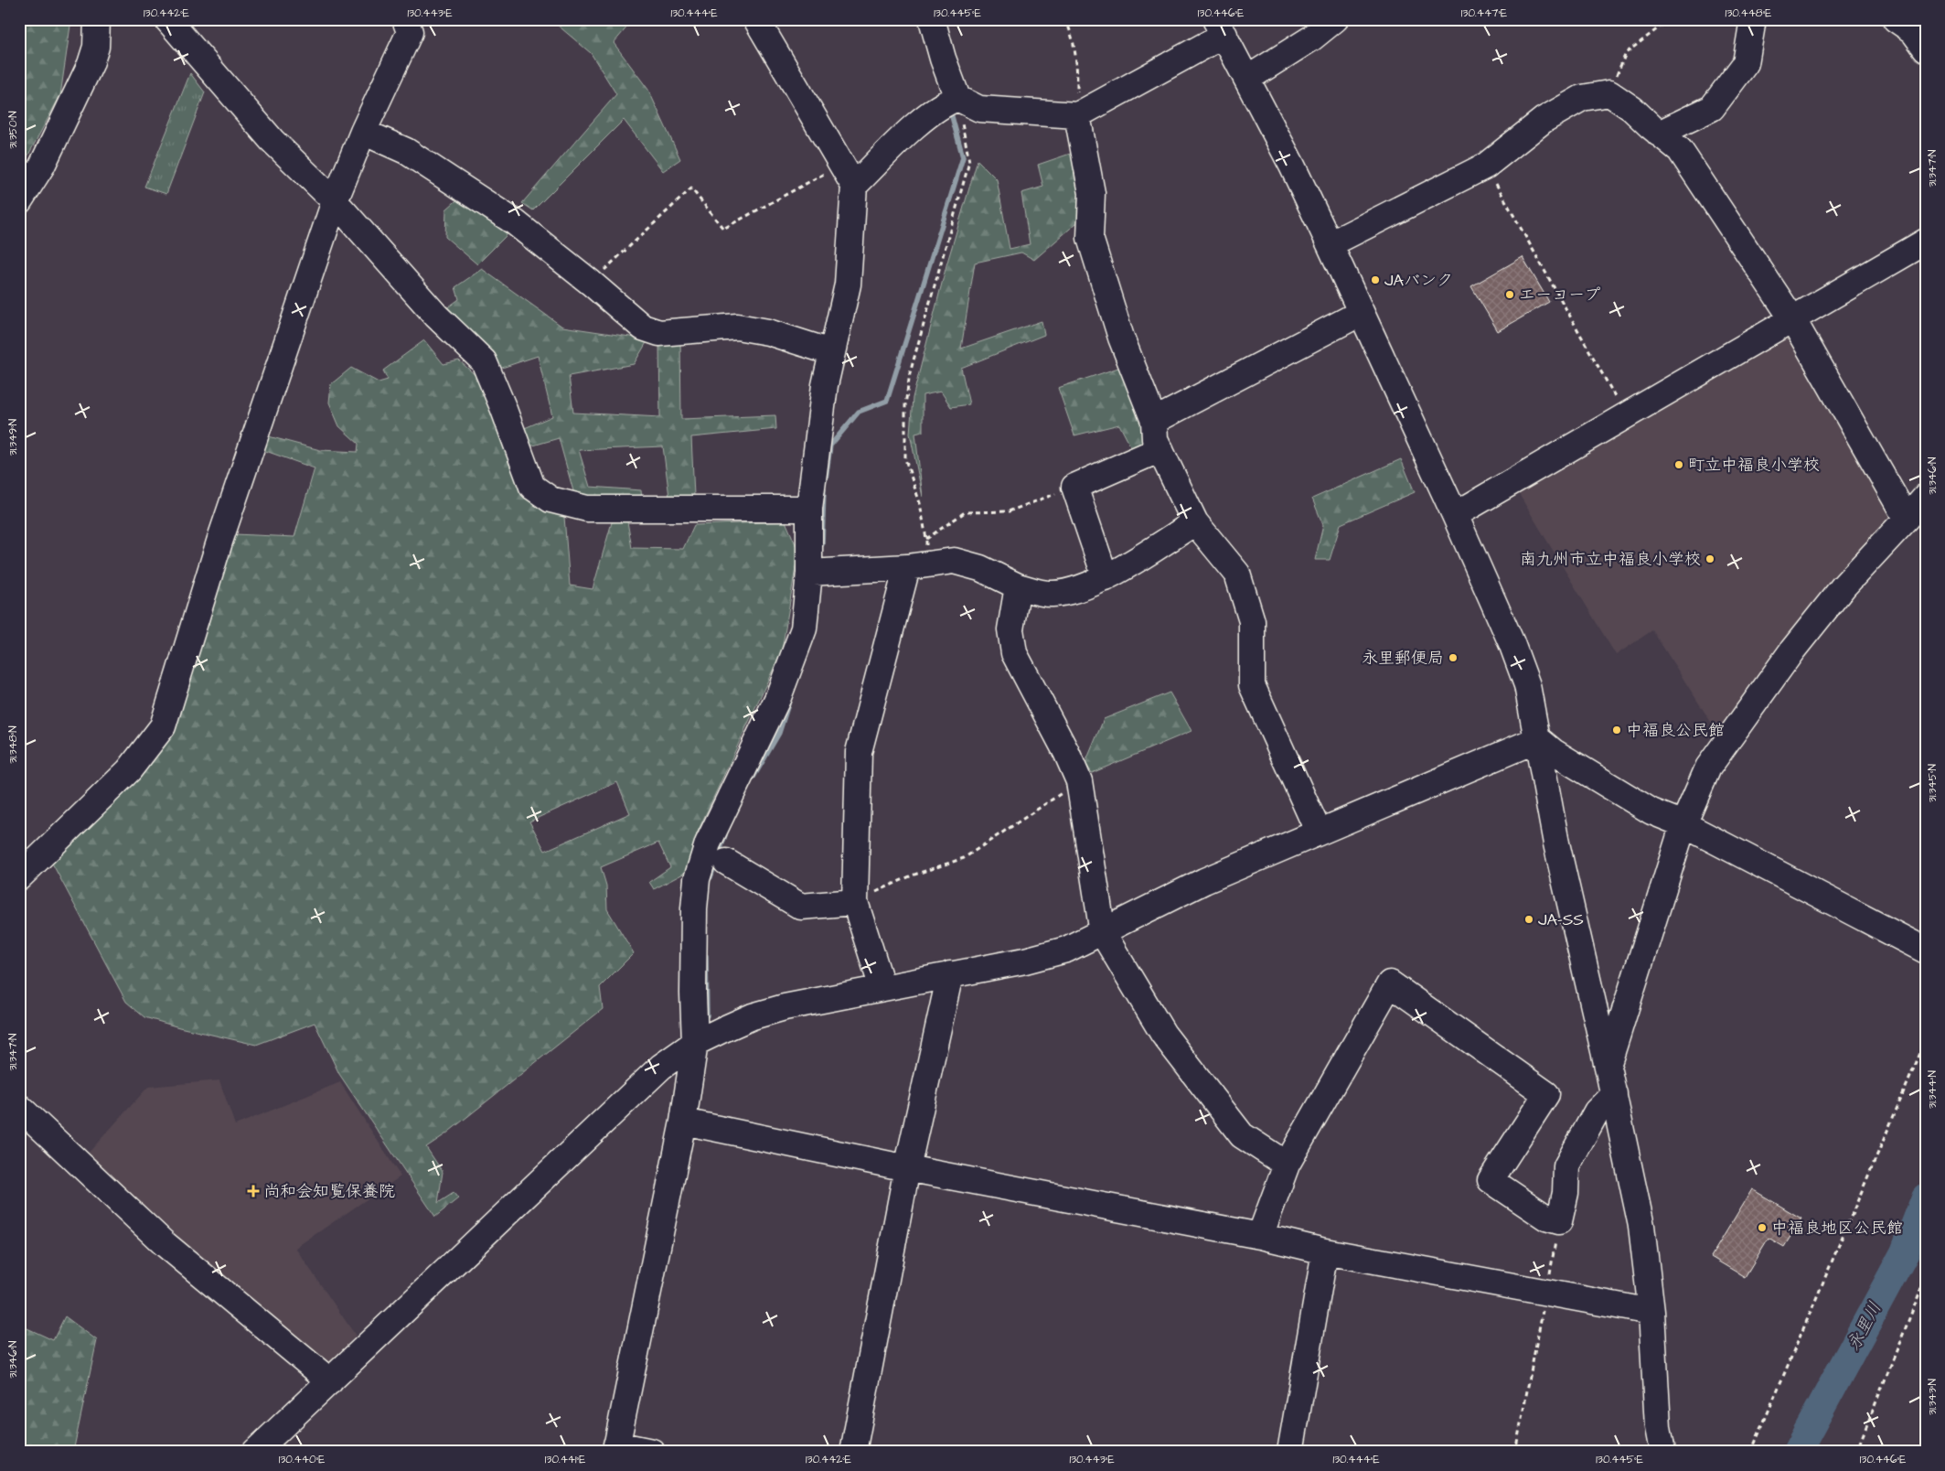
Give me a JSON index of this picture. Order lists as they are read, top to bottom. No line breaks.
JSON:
{"water":["永里川"],"places":{"other":["JAバンク","エーコープ","町立中福良小学校","南九州市立中福良小学校","永里郵便局","中福良公民館","JA-SS","中福良地区公民館"],"health":["尚和会知覧保養院"]},"coordinates":["130.442°E","130.443°E","130.444°E","130.445°E","130.446°E","130.447°E","130.448°E","31.350°N","31.347°N","31.349°N","31.346°N","31.348°N","31.345°N","31.344°N","31.343°N","130.440°E","130.441°E"]}
